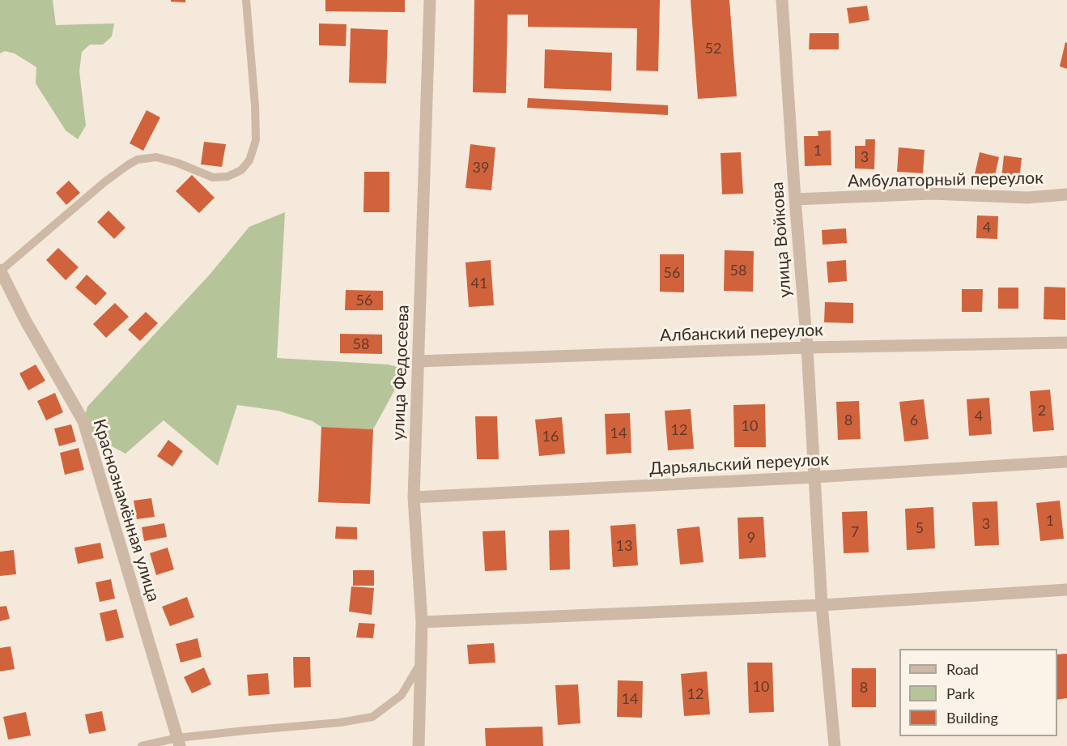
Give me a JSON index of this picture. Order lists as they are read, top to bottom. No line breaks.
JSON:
{"streets":{"street":["Амбулаторный переулок","улица Войкова","Албанский переулок","улица Федосеева","Дарьяльский переулок","Краснознамённая улица"]},"crossings":[["Амбулаторный переулок","улица Войкова"],["улица Войкова","Албанский переулок"],["улица Войкова","Дарьяльский переулок"],["Албанский переулок","улица Федосеева"],["улица Федосеева","Дарьяльский переулок"]],"house_numbers":["52","1","3","39","4","58","56","41","56","58","2","4","8","6","10","12","14","16","1","3","5","7","9","13","10","8","12","14"],"legend":["Road","Park","Building"]}
